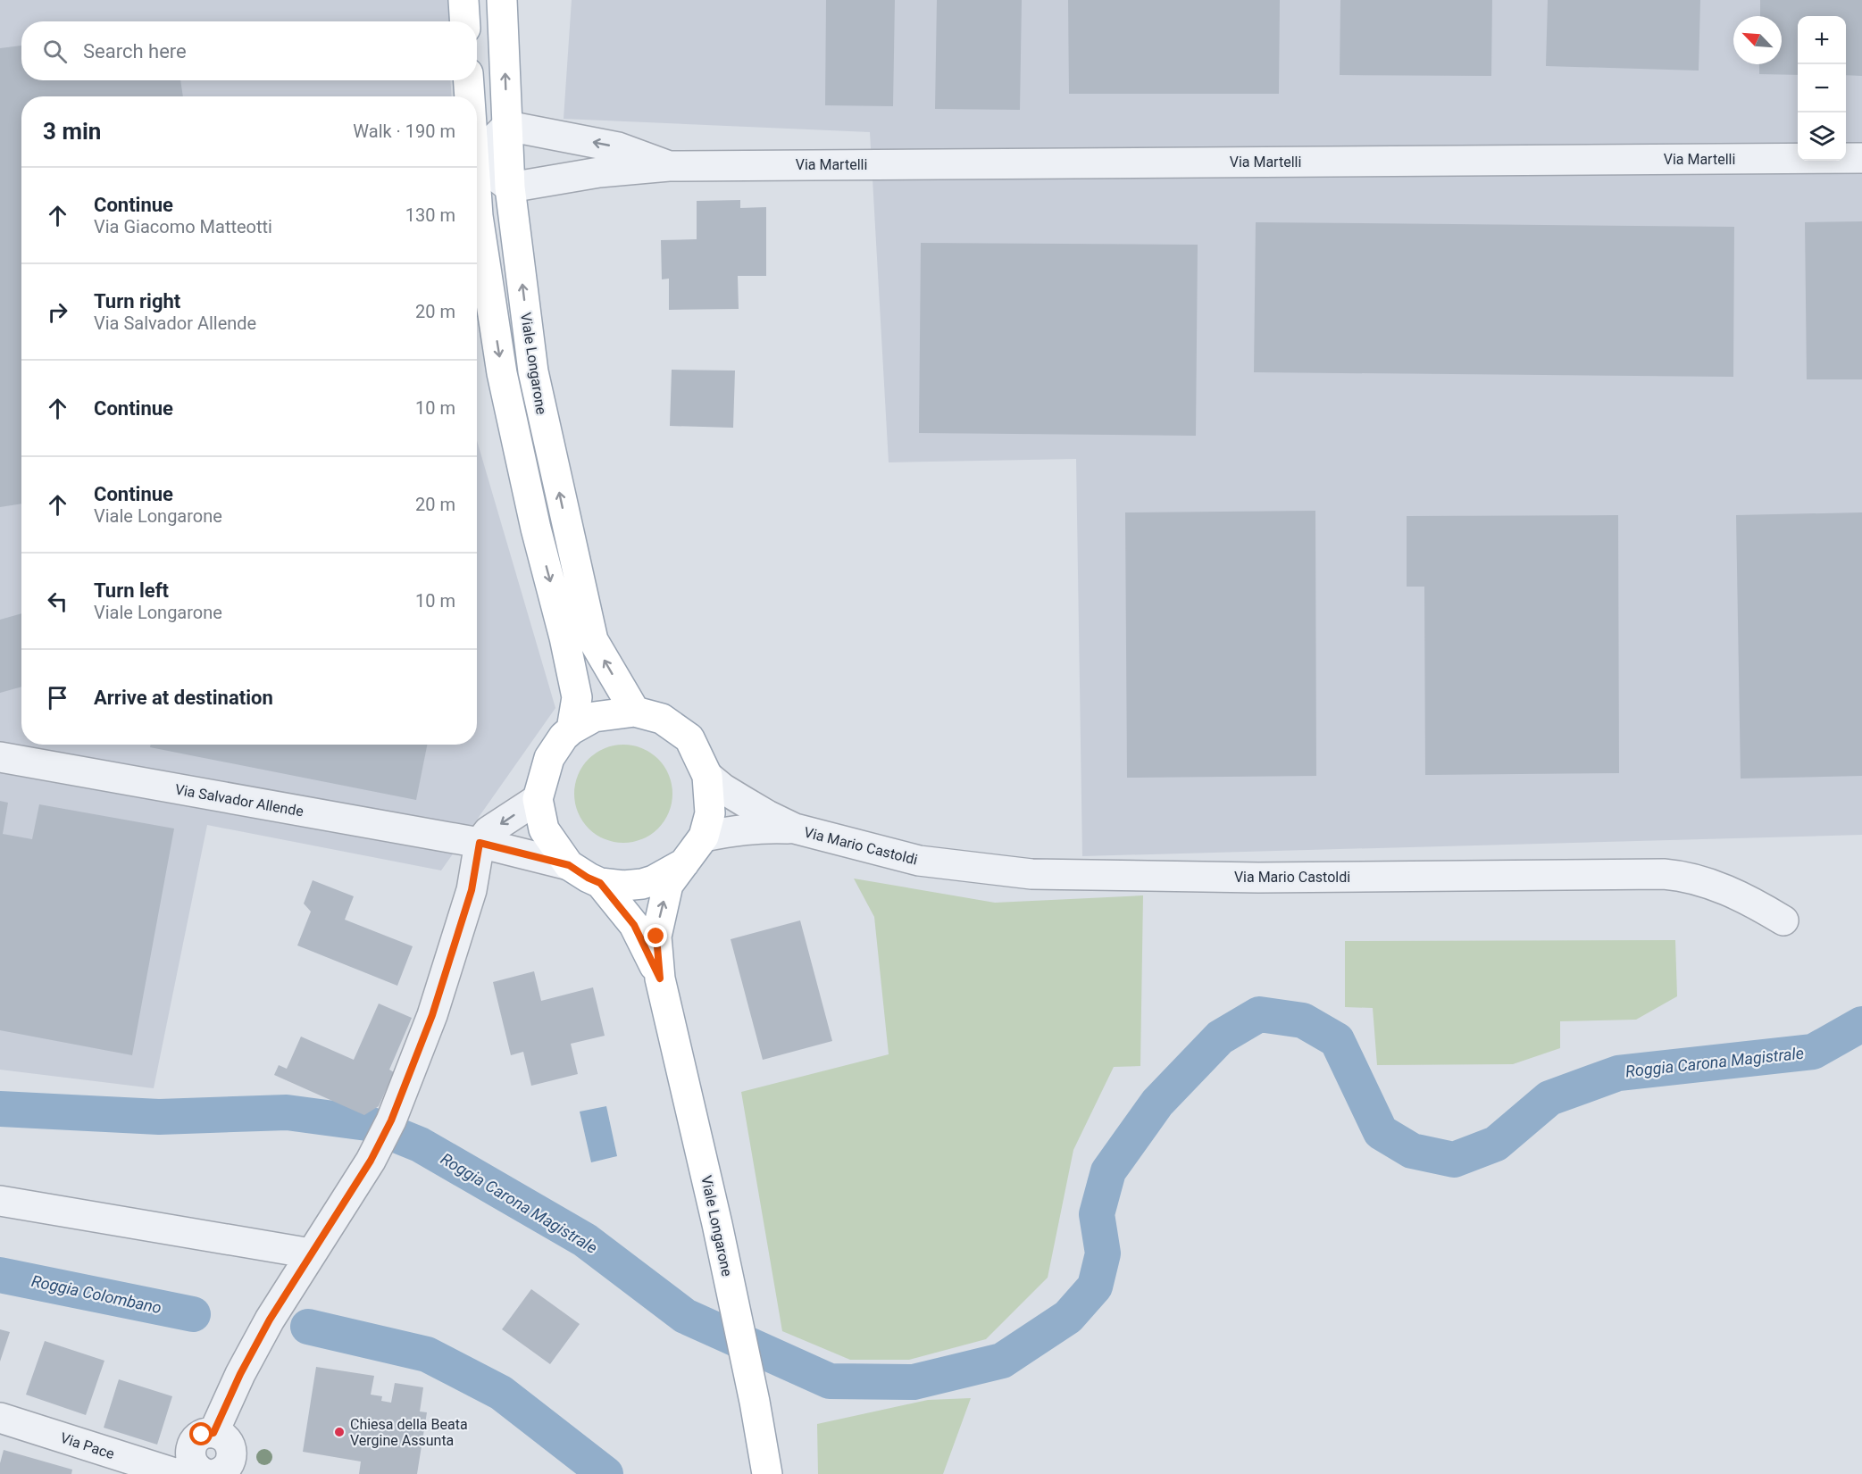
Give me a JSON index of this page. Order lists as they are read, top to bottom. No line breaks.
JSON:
{"streets":{"main road":["Viale Longarone"],"street":["Via Martelli","Via Salvador Allende","Via Mario Castoldi","Via Pace"]},"crossings":[["Via Martelli","Viale Longarone"],["Viale Longarone","Via Salvador Allende"],["Viale Longarone","Via Mario Castoldi"],["Via Salvador Allende","Via Mario Castoldi"]],"water":["Roggia Carona Magistrale","Roggia Colombano"],"places":["Chiesa della Beata Vergine Assunta"],"north":"top left","page":{"map_buttons":["+","−"],"search":"Search here","heading":["3 min","Walk · 190 m"],"list":[["Continue","Via Giacomo Matteotti","130 m"],["Turn right","Via Salvador Allende","20 m"],["Continue","10 m"],["Continue","Viale Longarone","20 m"],["Turn left","Viale Longarone","10 m"],"Arrive at destination"]}}
